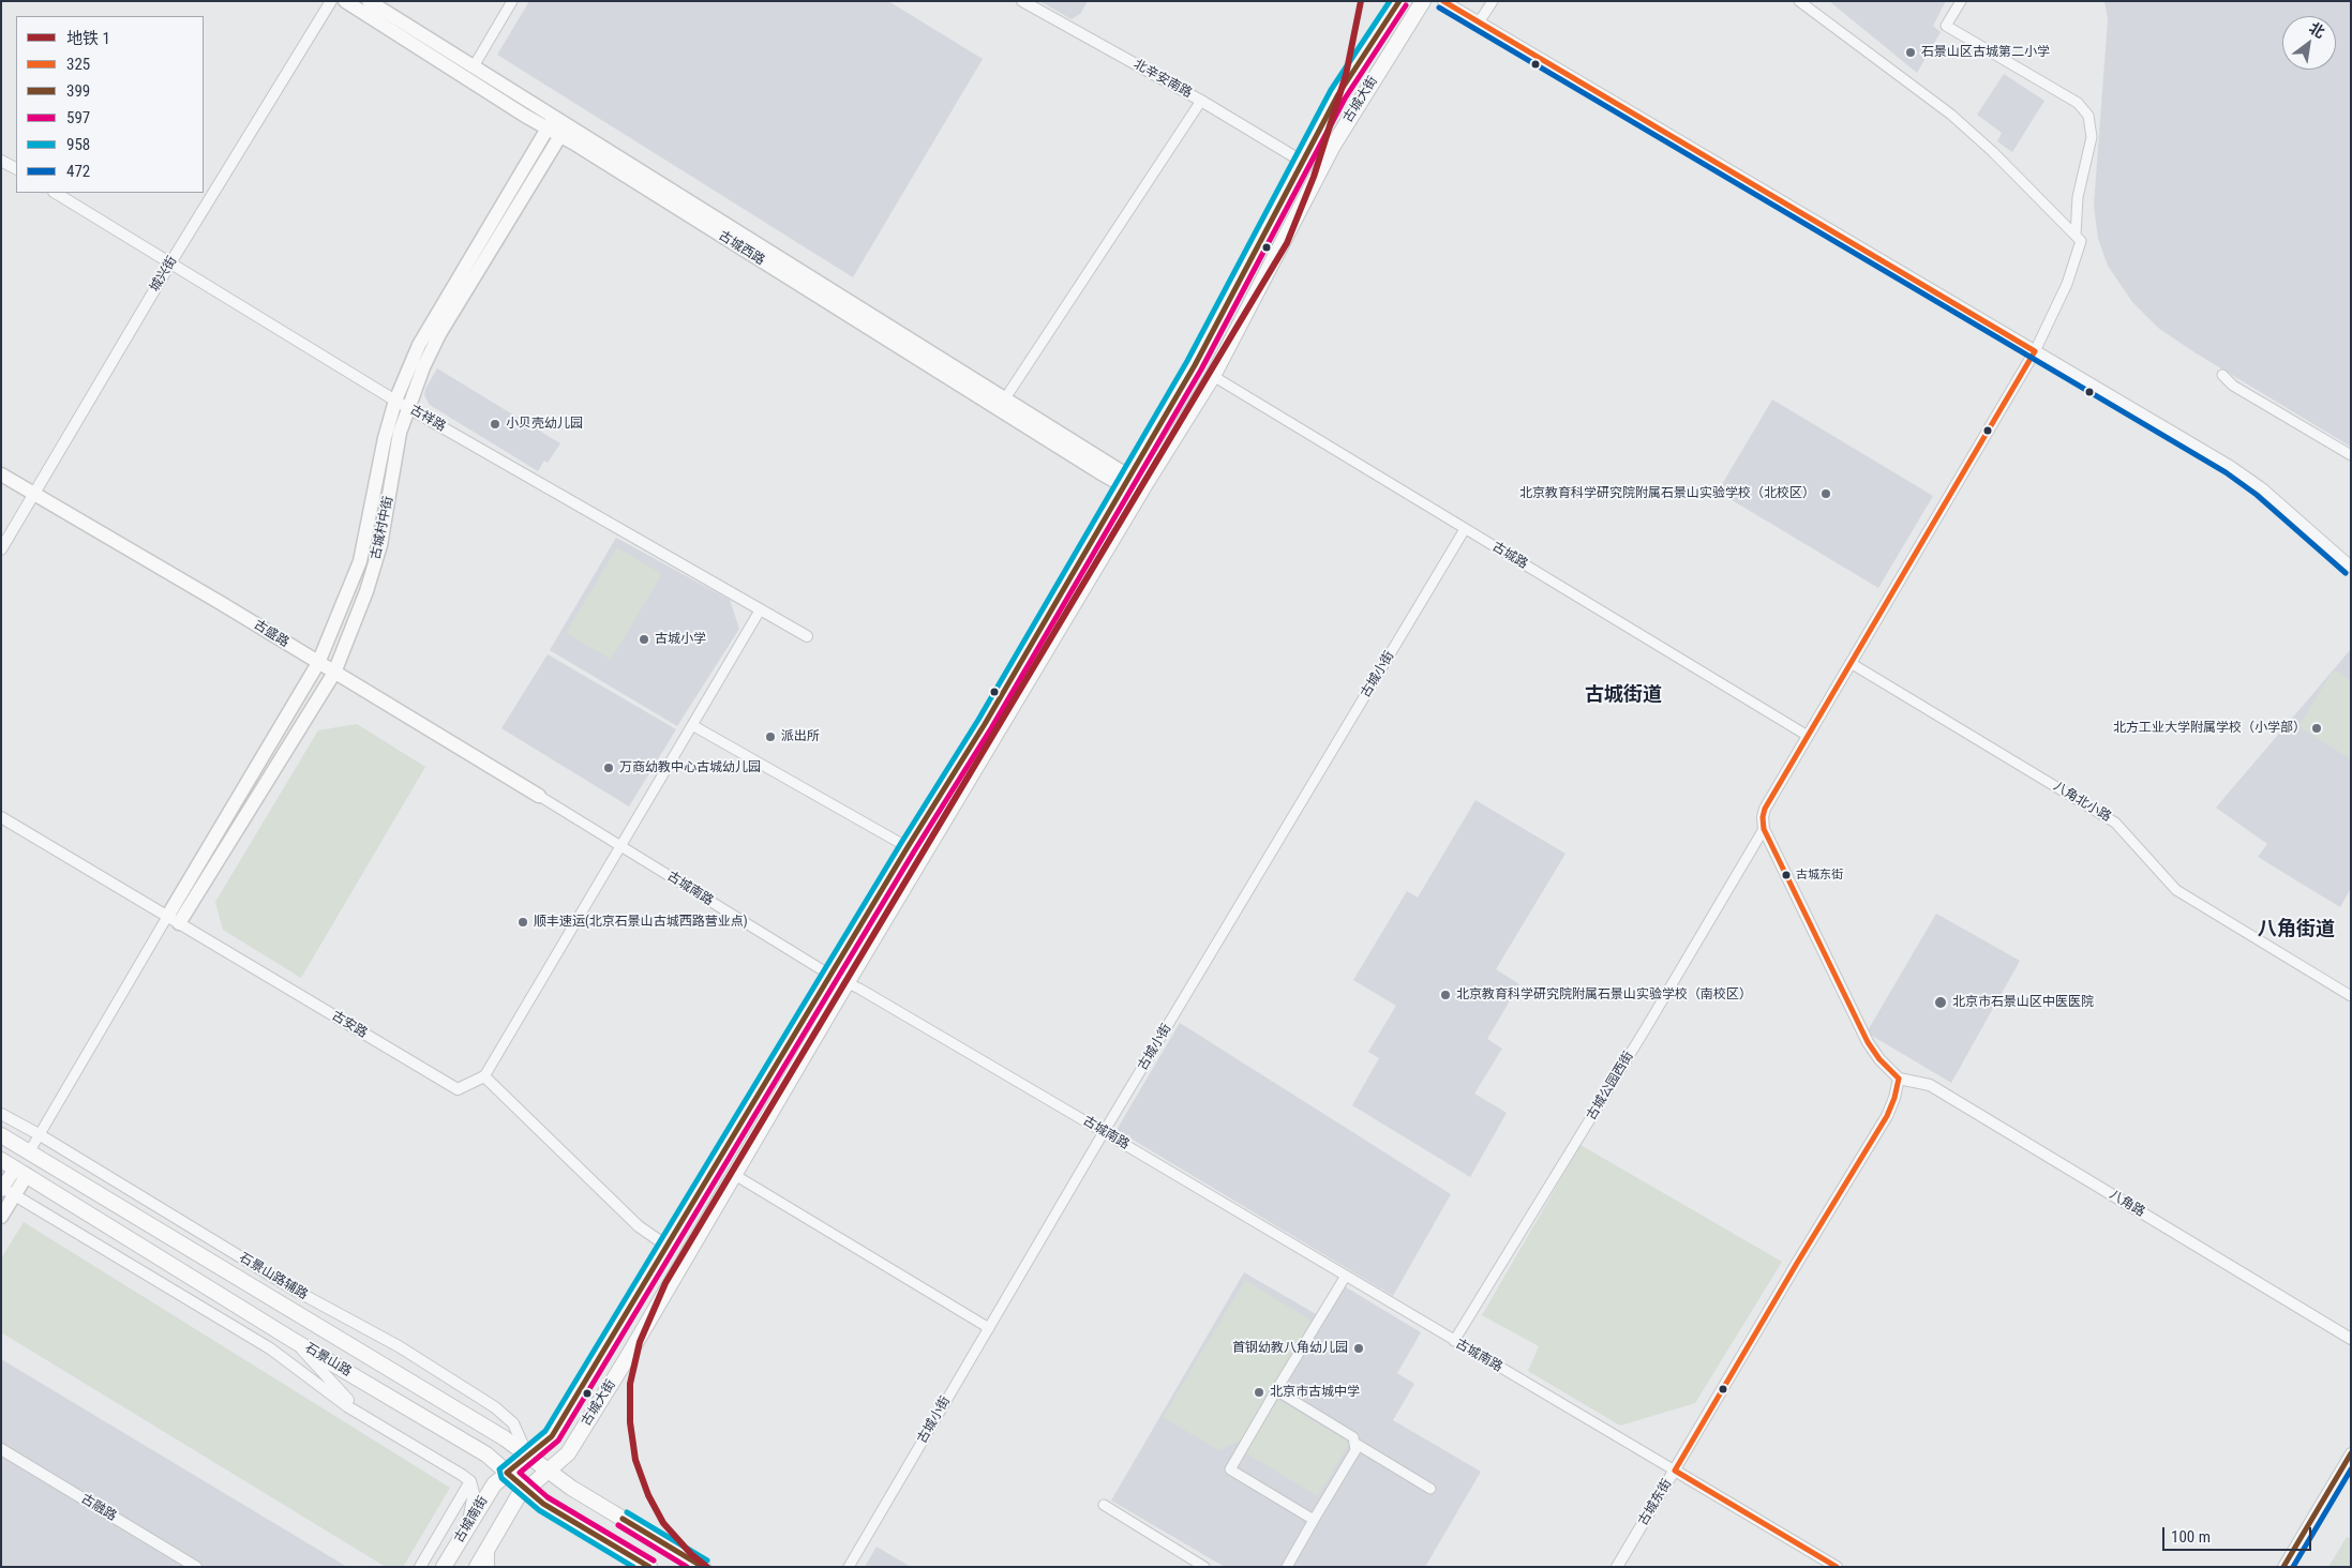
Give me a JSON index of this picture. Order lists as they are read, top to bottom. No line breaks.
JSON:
{"streets":{"main road":["古城大街","古城西路","古城村中街","古盛路","石景山路","古城南街"],"street":["北辛安南路","城兴街","古祥路","古城路","古城小街","八角北小路","古城南路","古安路","古城公园西街","八角路","石景山路辅路","古城东街","古融路"]},"crossings":[["北辛安南路","古城大街"],["古城大街","古城西路"],["古城大街","古城路"],["古城大街","古城南路"],["古城大街","石景山路辅路"],["古城大街","石景山路"],["古城大街","古城南街"],["古城西路","古城村中街"],["城兴街","古祥路"],["城兴街","古盛路"],["古祥路","古城村中街"],["古城村中街","古盛路"],["古城村中街","古安路"],["古城路","古城小街"],["古盛路","古城南路"],["古城小街","古城南路"],["古城南路","古城公园西街"],["古城南路","古城东街"],["八角路","古城东街"],["石景山路辅路","石景山路"],["石景山路辅路","古城南街"],["石景山路","古城南街"]],"districts":["古城街道","八角街道"],"places":["石景山区古城第二小学","小贝壳幼儿园","北京教育科学研究院附属石景山实验学校（北校区）","古城小学","北方工业大学附属学校（小学部）","派出所","万商幼教中心古城幼儿园","古城东街","顺丰速运(北京石景山古城西路营业点)","北京教育科学研究院附属石景山实验学校（南校区）","北京市石景山区中医医院","首钢幼教八角幼儿园","北京市古城中学"],"lines":["metro line 1","transit line 325","transit line 399","transit line 958","transit line 597","transit line 472"],"legend":["地铁 1","325","399","597","958","472"],"scale_bar":"100 m","north":"top right"}
